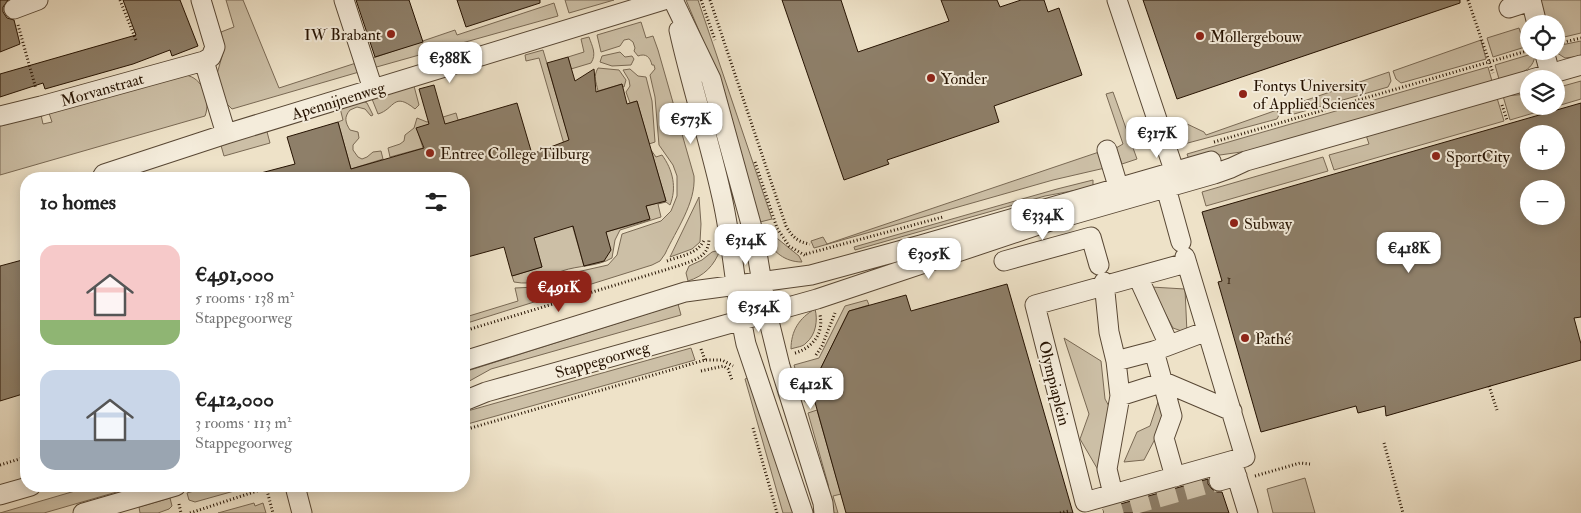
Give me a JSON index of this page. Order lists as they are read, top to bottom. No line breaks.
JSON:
{"streets":{"street":["Morvanstraat","Apennijnenweg","Stappegoorweg","Olympiaplein"]},"places":["IW Brabant","Mollergebouw","Yonder","Fontys University of Applied Sciences","Entree College Tilburg","SportCity","Subway","Pathé"],"house_numbers":["1"],"page":{"map_buttons":["+","−"],"price":["€388K","€573K","€317K","€334K","€314K","€418K","€305K","€491K","€354K","€412K"],"heading":"10 homes","list":[{"name":"€491,000","note":"5 rooms · 138 m² · Stappegoorweg"},{"name":"€412,000","note":"3 rooms · 113 m² · Stappegoorweg"}]}}
